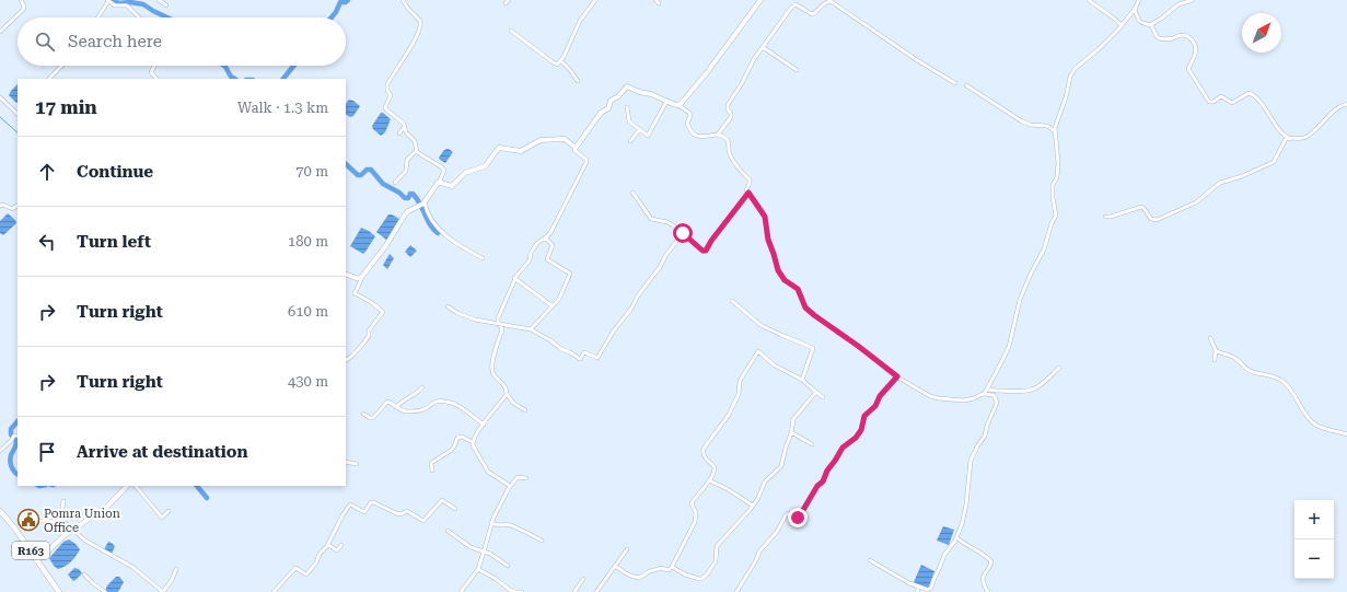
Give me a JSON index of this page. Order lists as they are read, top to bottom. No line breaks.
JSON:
{"streets":{"main road":["R163"]},"places":{"public building":["Pomra Union Office"]},"north":"top right","page":{"search":"Search here","heading":["17 min","Walk · 1.3 km"],"list":[["Continue","70 m"],["Turn left","180 m"],["Turn right","610 m"],["Turn right","430 m"],"Arrive at destination"],"map_buttons":["+","−"]}}
